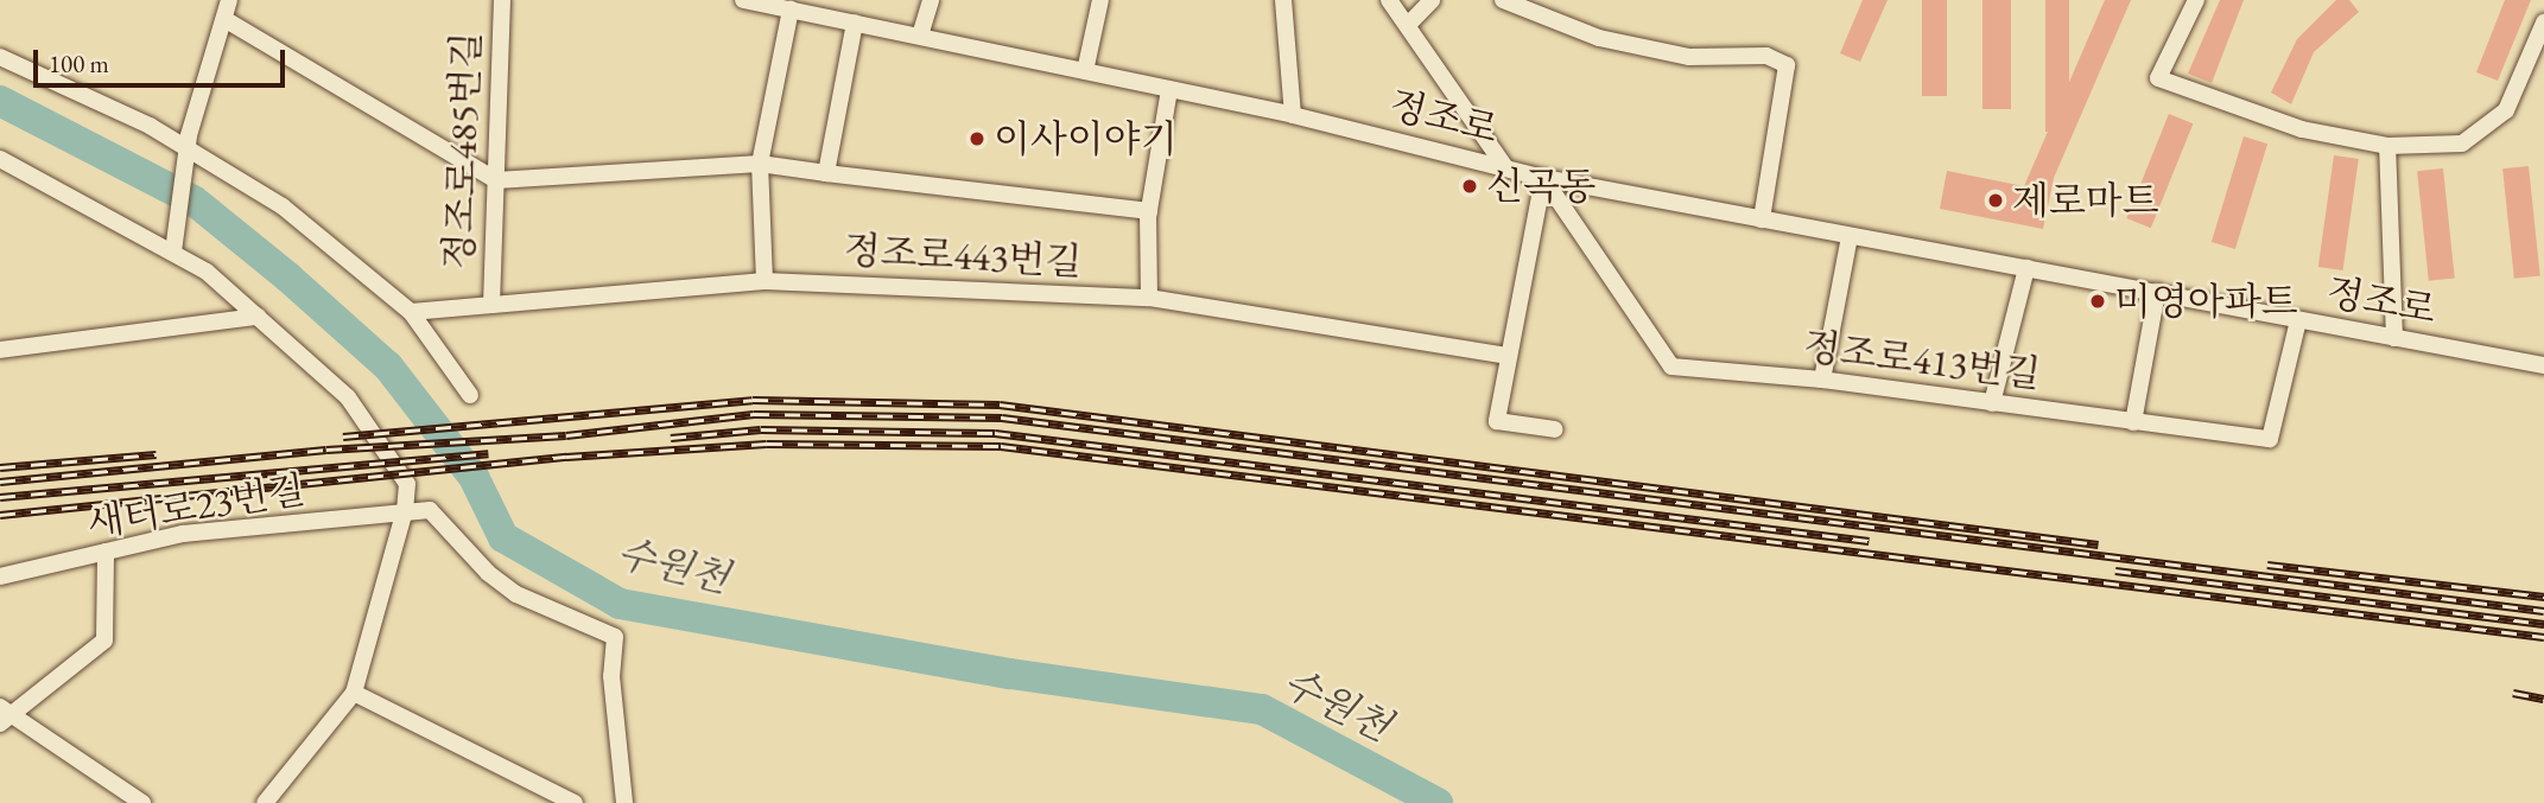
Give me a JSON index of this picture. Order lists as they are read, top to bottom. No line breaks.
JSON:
{"streets":{"street":["정조로","정조로485번길","정조로443번길","정조로413번길","새터로23번길"]},"crossings":[["정조로","정조로413번길"],["정조로485번길","정조로443번길"]],"water":["수원천"],"places":["이사이야기","신곡동","제로마트","미영아파트"],"scale_bar":"100 m"}
